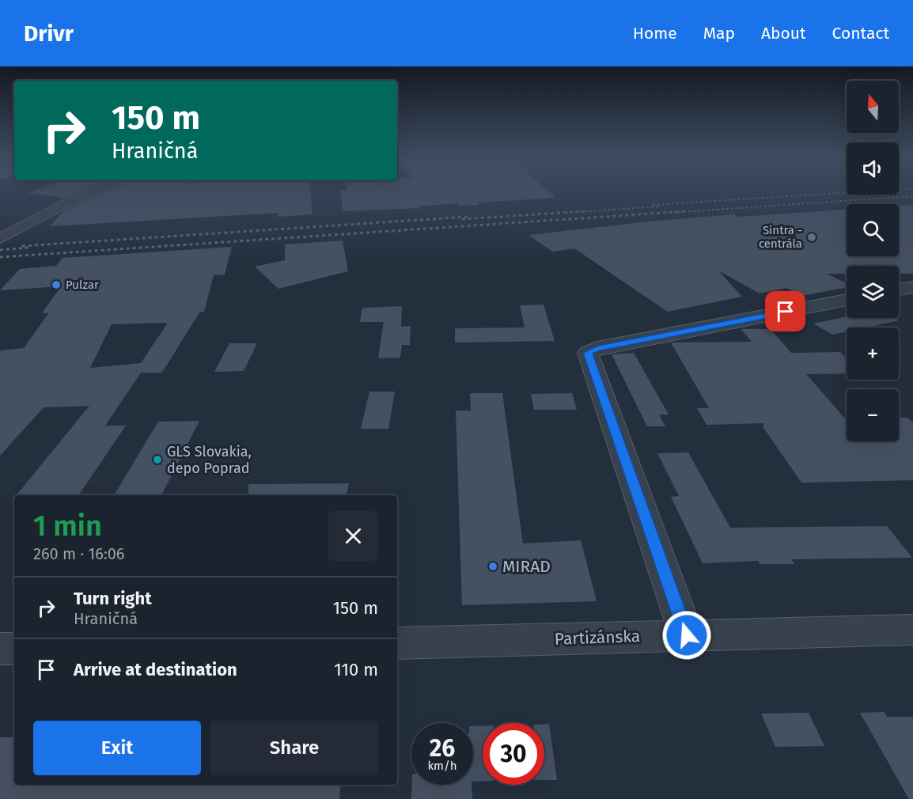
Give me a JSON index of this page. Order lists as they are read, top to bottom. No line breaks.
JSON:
{"streets":{"street":["Partizánska"]},"places":["Sintra - centrála","Pulzar","GLS Slovakia, depo Poprad","MIRAD"],"north":"top","page":{"header":"Drivr","nav":["Home","Map","About","Contact"],"map_buttons":["+","−"],"turn":["150 m","Hraničná"],"heading":["1 min","260 m · 16:06"],"list":[{"name":"Turn right","note":"Hraničná","value":"150 m"},{"name":"Arrive at destination","value":"110 m"}],"buttons":["Exit","Share"],"speed":"26 km/h","limit":"30"}}
